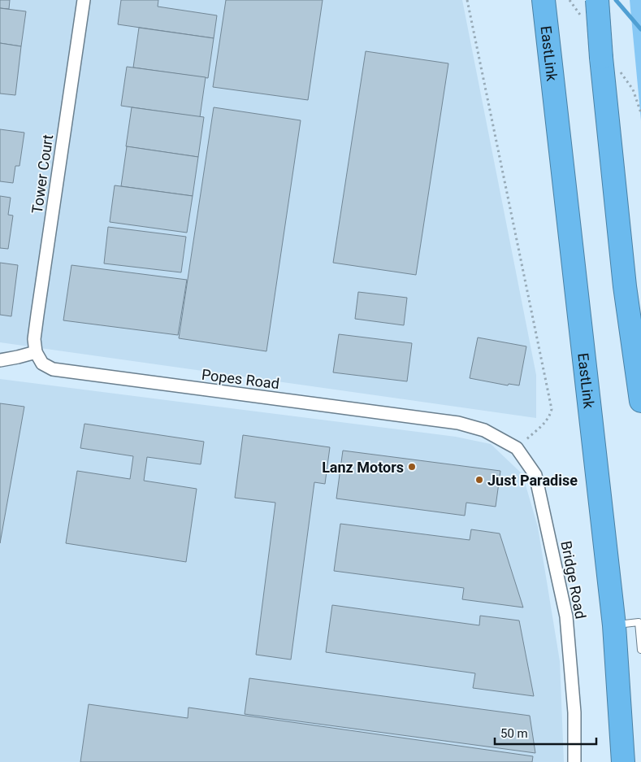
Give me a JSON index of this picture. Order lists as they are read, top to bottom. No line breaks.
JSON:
{"streets":{"highway":["EastLink"],"street":["Tower Court","Popes Road","Bridge Road"]},"crossings":[["Tower Court","Popes Road"],["Popes Road","Bridge Road"]],"places":["Lanz Motors","Just Paradise"],"scale_bar":"50 m"}
